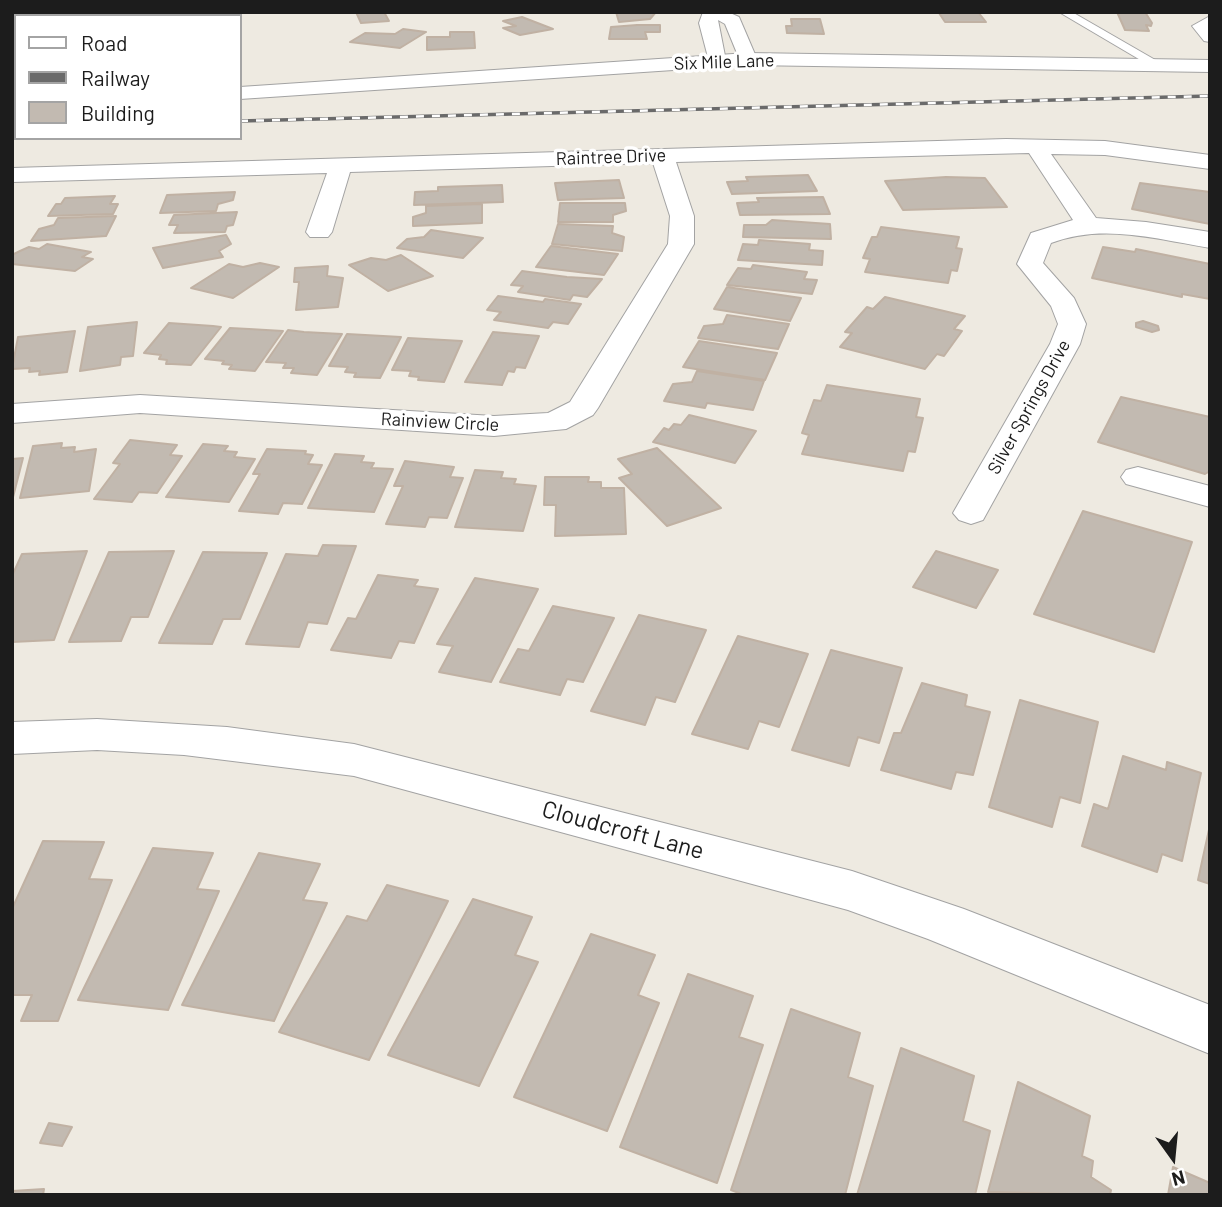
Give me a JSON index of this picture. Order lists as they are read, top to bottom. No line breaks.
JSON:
{"streets":{"street":["Six Mile Lane","Raintree Drive","Silver Springs Drive","Rainview Circle","Cloudcroft Lane"]},"crossings":[["Raintree Drive","Rainview Circle"]],"legend":["Road","Railway","Building"],"north":"bottom"}
